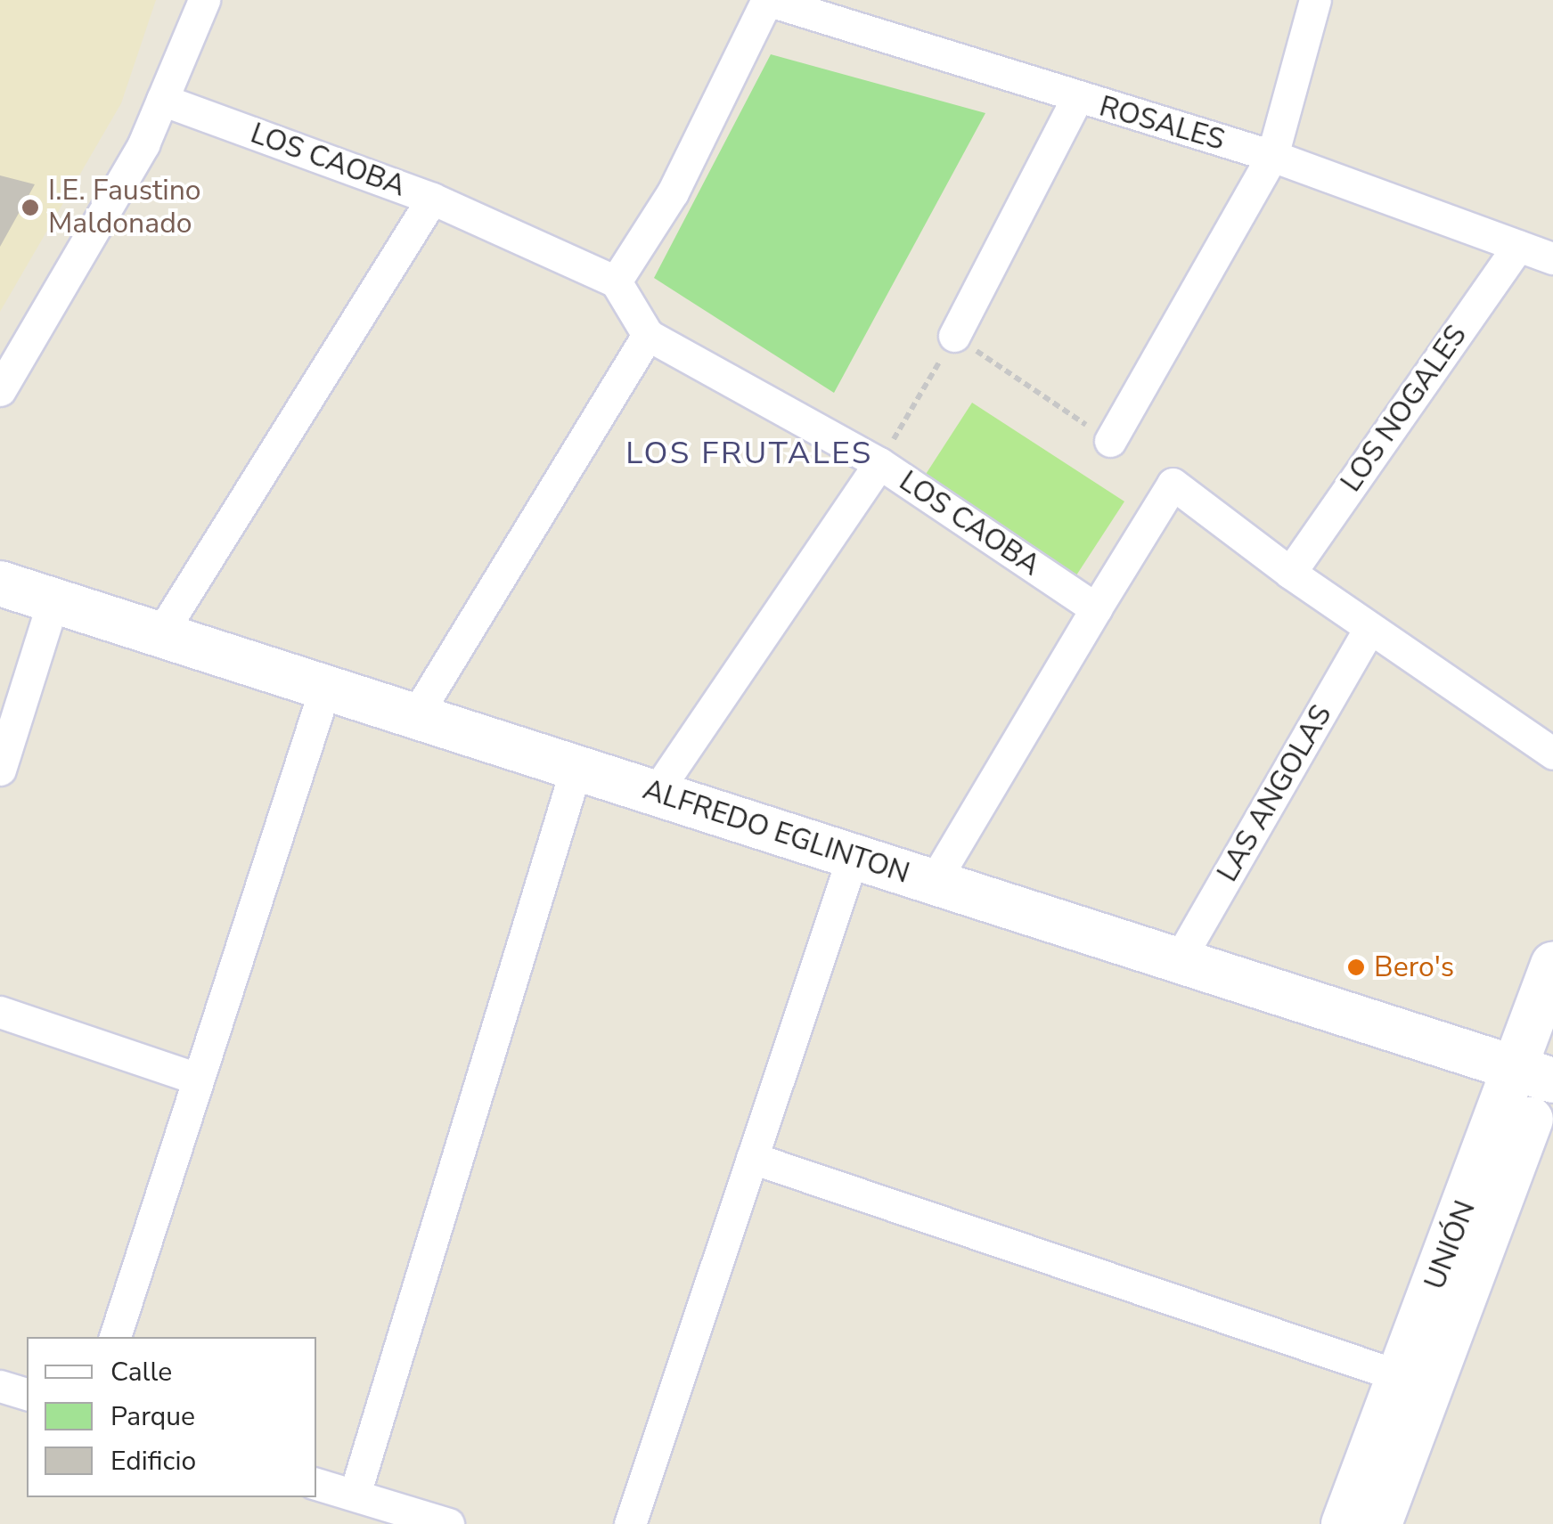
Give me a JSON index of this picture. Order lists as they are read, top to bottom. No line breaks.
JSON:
{"streets":{"main road":["ALFREDO EGLINTON","UNIÓN"],"street":["ROSALES","LOS CAOBA","LOS NOGALES","LAS ANGOLAS"]},"crossings":[["ROSALES","LOS NOGALES"],["LAS ANGOLAS","ALFREDO EGLINTON"],["ALFREDO EGLINTON","UNIÓN"]],"districts":["LOS FRUTALES"],"places":["I.E. Faustino Maldonado","Bero's"],"legend":["Calle","Parque","Edificio"]}
